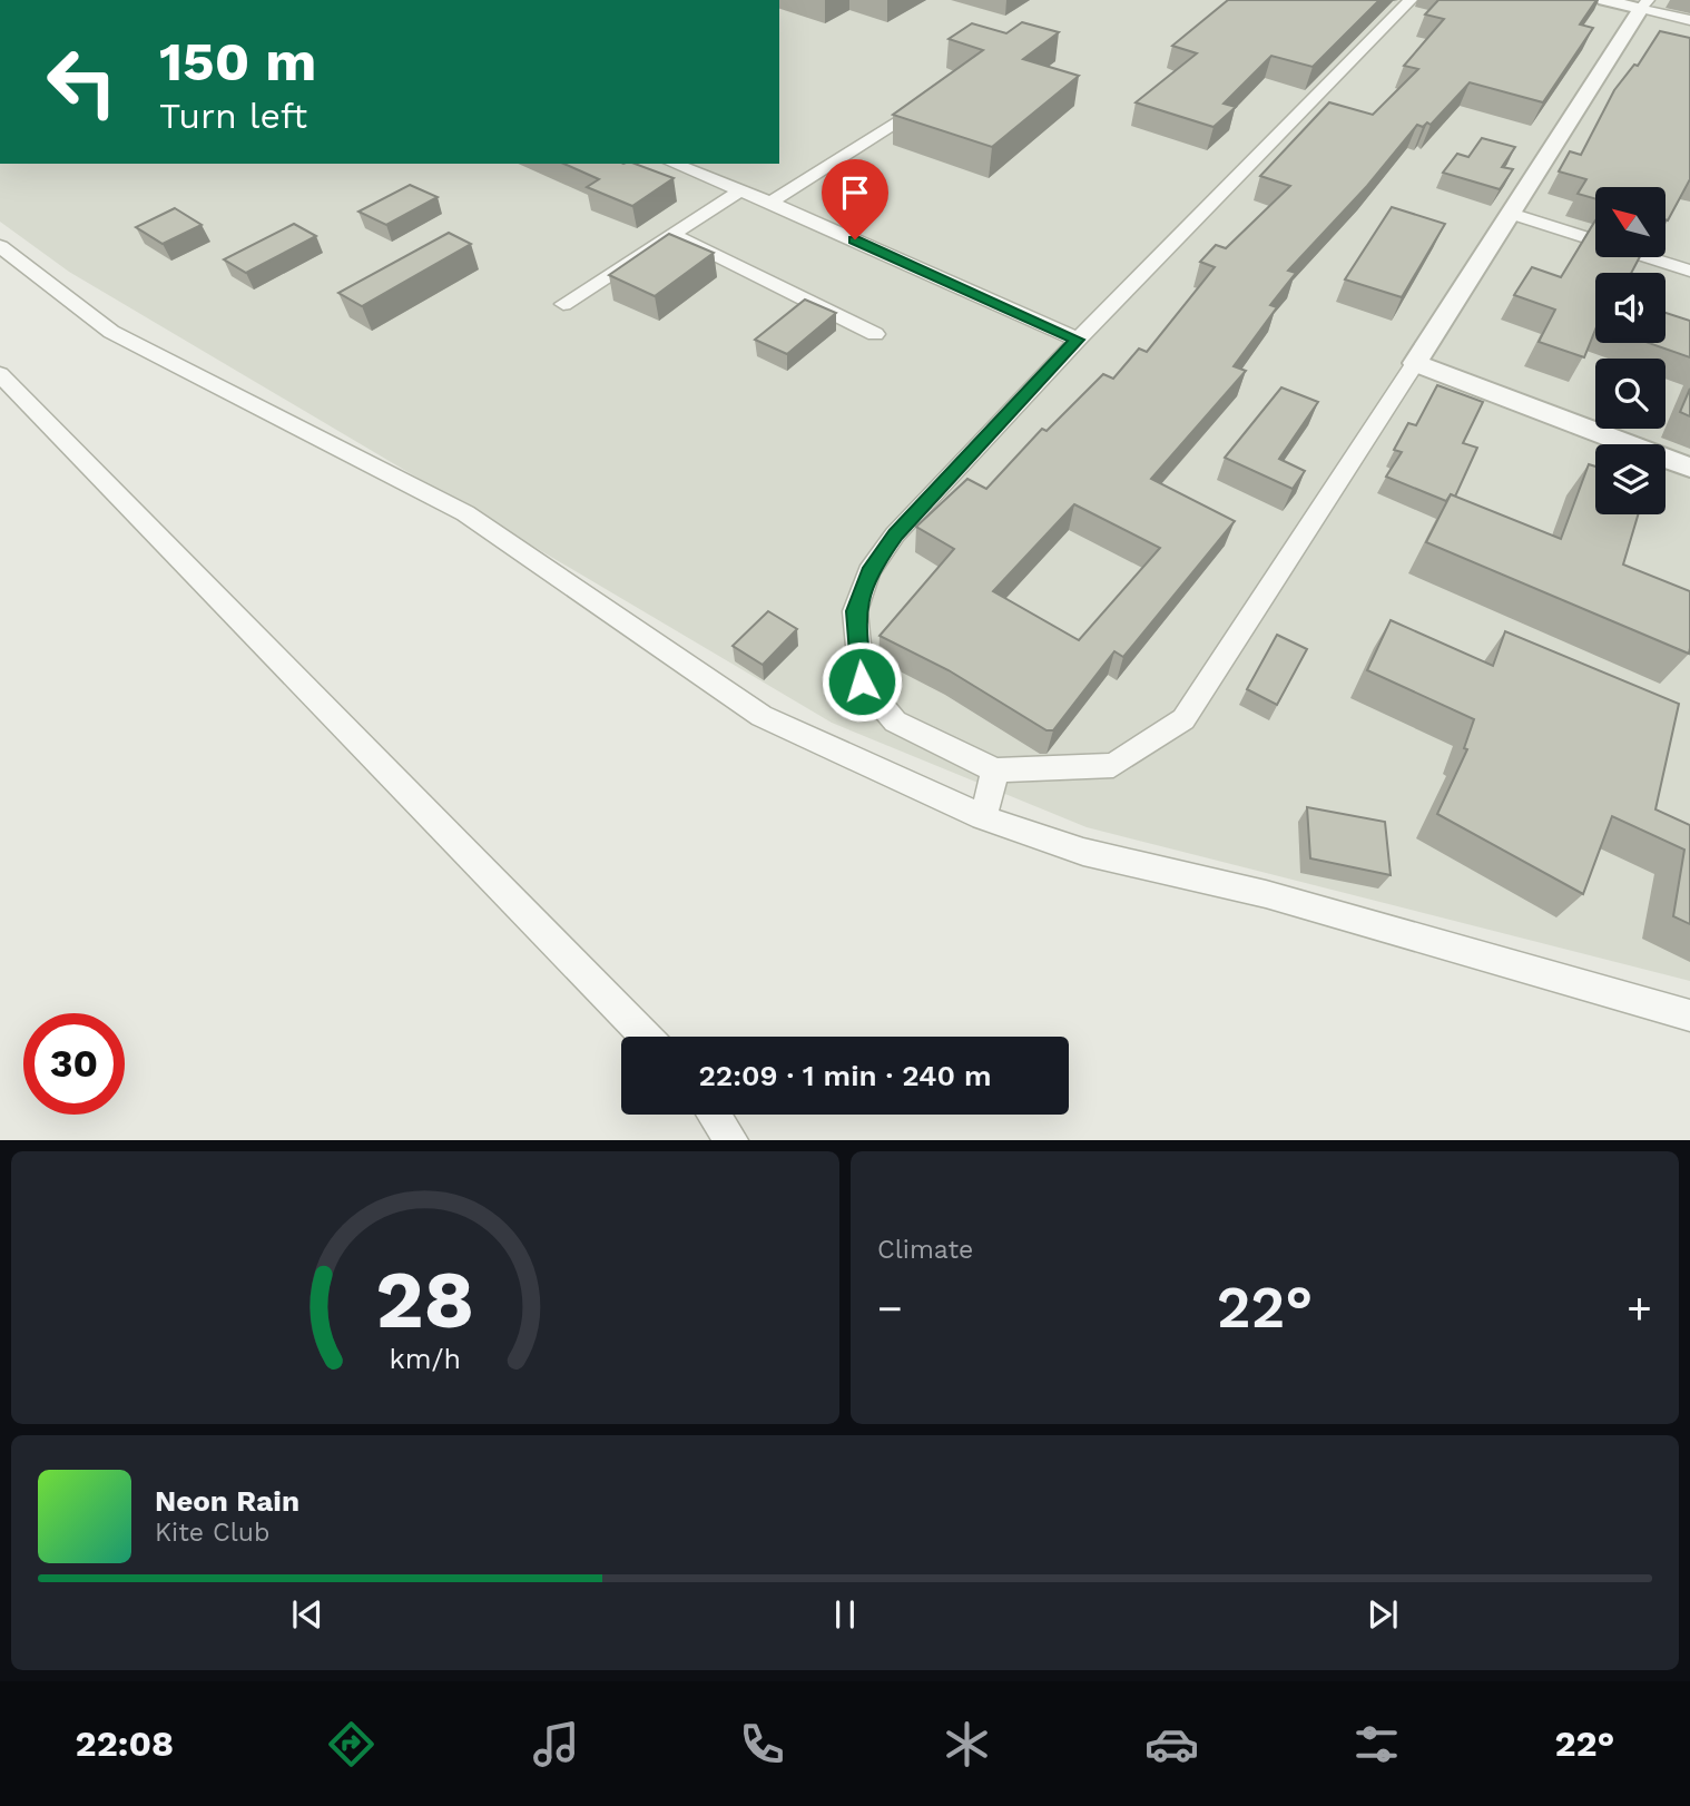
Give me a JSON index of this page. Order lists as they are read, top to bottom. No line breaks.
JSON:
{"north":"top left","page":{"turn":["150 m","Turn left"],"limit":"30","trip":"22:09 · 1 min · 240 m","tile":"Climate","heat":["−","22°","+"],"song":["Neon Rain","Kite Club"],"tabs":["22:08","22°"],"gauge":["28","km/h"]}}
